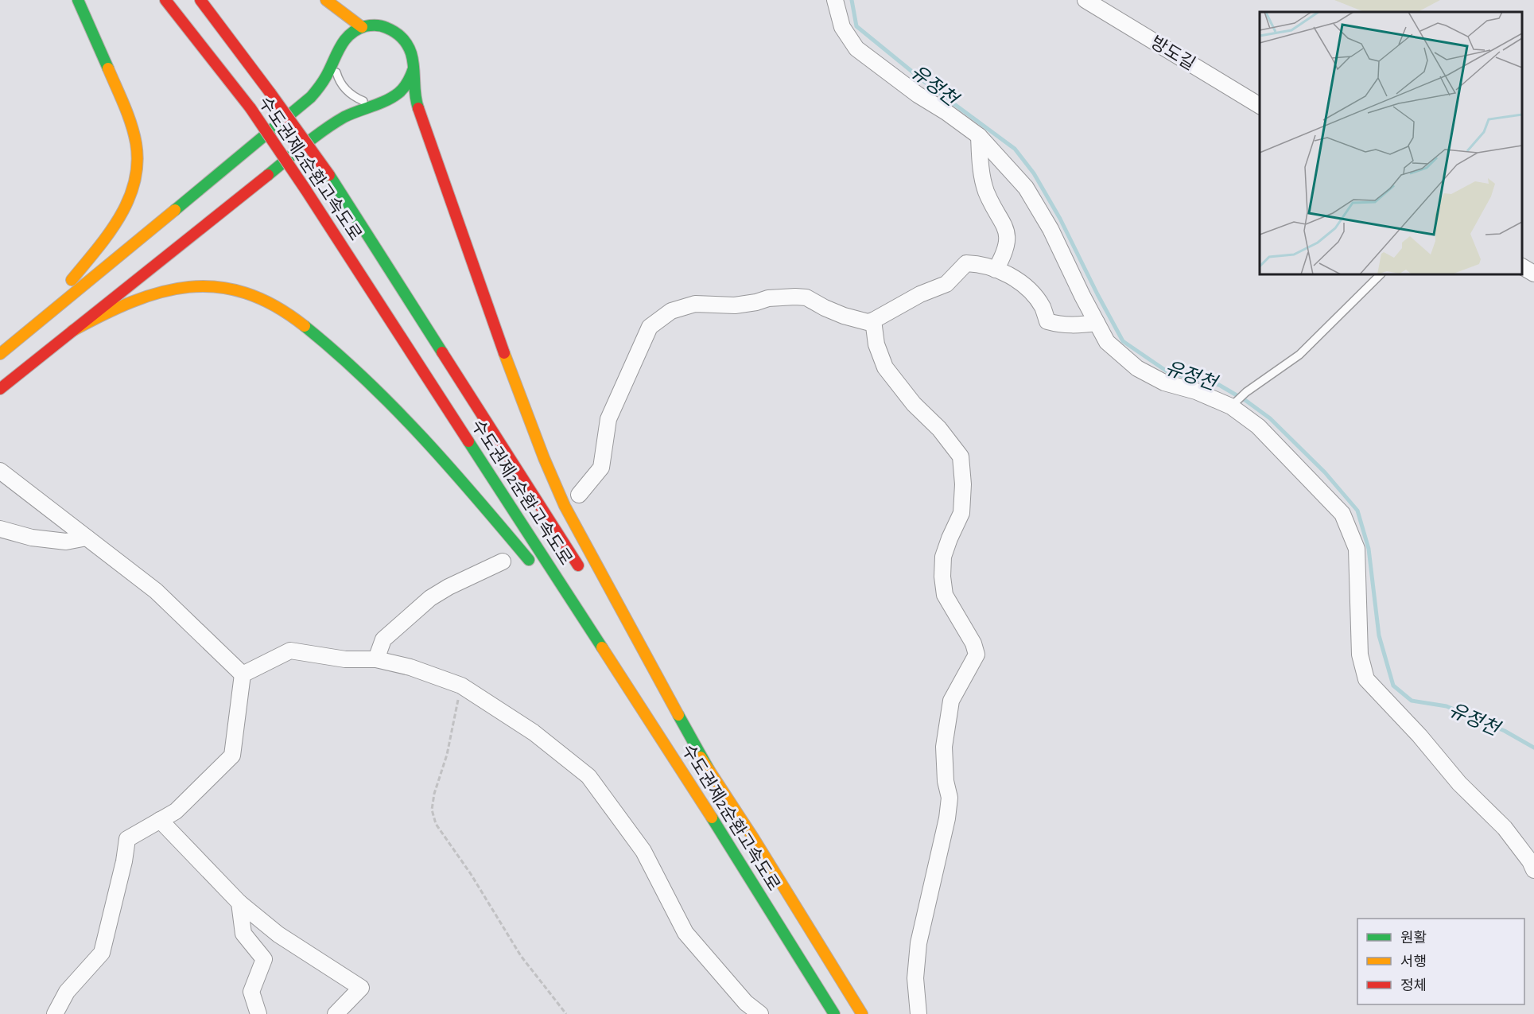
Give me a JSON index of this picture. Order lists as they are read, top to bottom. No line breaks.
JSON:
{"streets":{"highway":["수도권제2순환고속도로"],"street":["방도길"]},"water":["유정천"],"legend":["원활","서행","정체"]}
